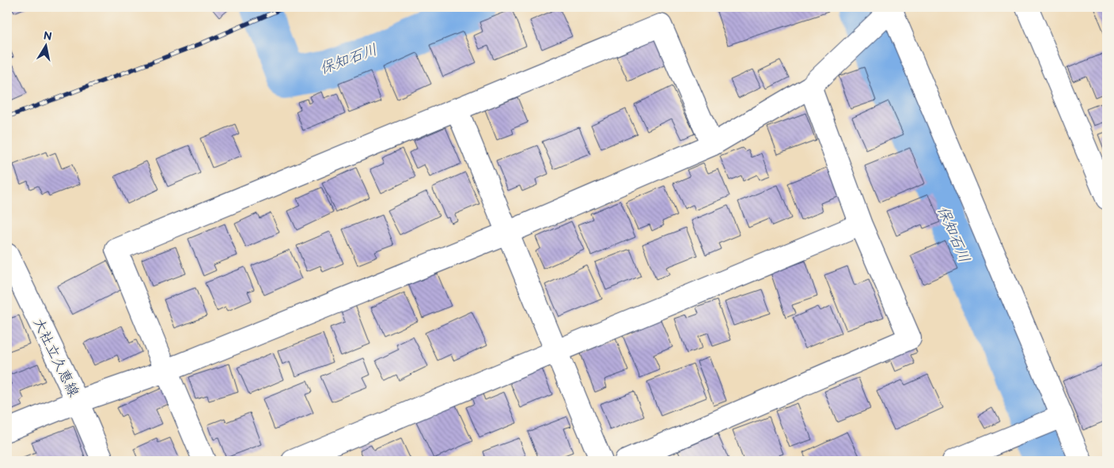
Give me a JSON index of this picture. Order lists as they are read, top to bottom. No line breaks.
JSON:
{"streets":{"street":["大社立久恵線"]},"water":["保知石川"],"north":"top"}
